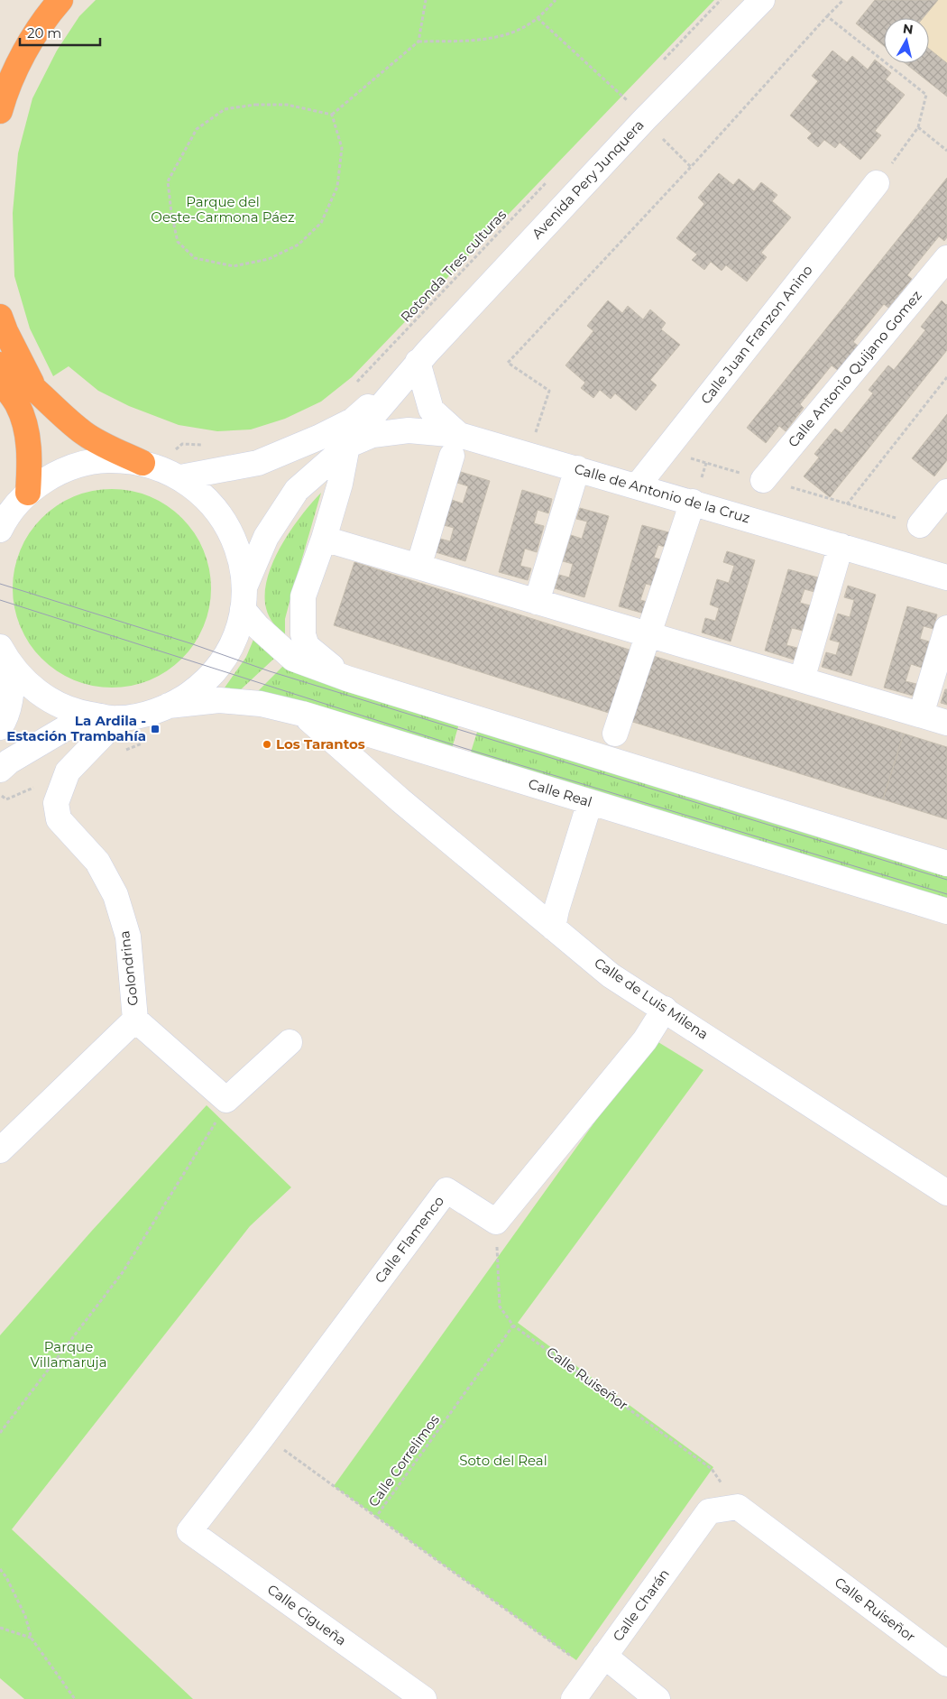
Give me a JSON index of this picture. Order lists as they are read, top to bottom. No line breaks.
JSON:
{"streets":{"street":["Avenida Pery Junquera","Calle Juan Franzon Anino","Calle Antonio Quijano Gomez","Calle de Antonio de la Cruz","Calle Real","Golondrina","Calle de Luis Milena","Calle Flamenco","Calle Ruiseñor","Calle Charán","Calle Cigueña"],"path":["Rotonda Tres culturas","Calle Correlimos"]},"crossings":[["Avenida Pery Junquera","Calle de Antonio de la Cruz"],["Avenida Pery Junquera","Calle Real"],["Calle Juan Franzon Anino","Calle de Antonio de la Cruz"],["Calle Real","Calle de Luis Milena"],["Calle Flamenco","Calle Ruiseñor"],["Calle Flamenco","Calle Correlimos"],["Calle Flamenco","Calle Cigueña"],["Calle Ruiseñor","Calle Correlimos"],["Calle Ruiseñor","Calle Charán"]],"parks":["Parque del Oeste-Carmona Páez","Parque Villamaruja","Soto del Real"],"places":{"transit":["La Ardila - Estación Trambahía"],"other":["Los Tarantos"]},"scale_bar":"20 m","north":"top"}
